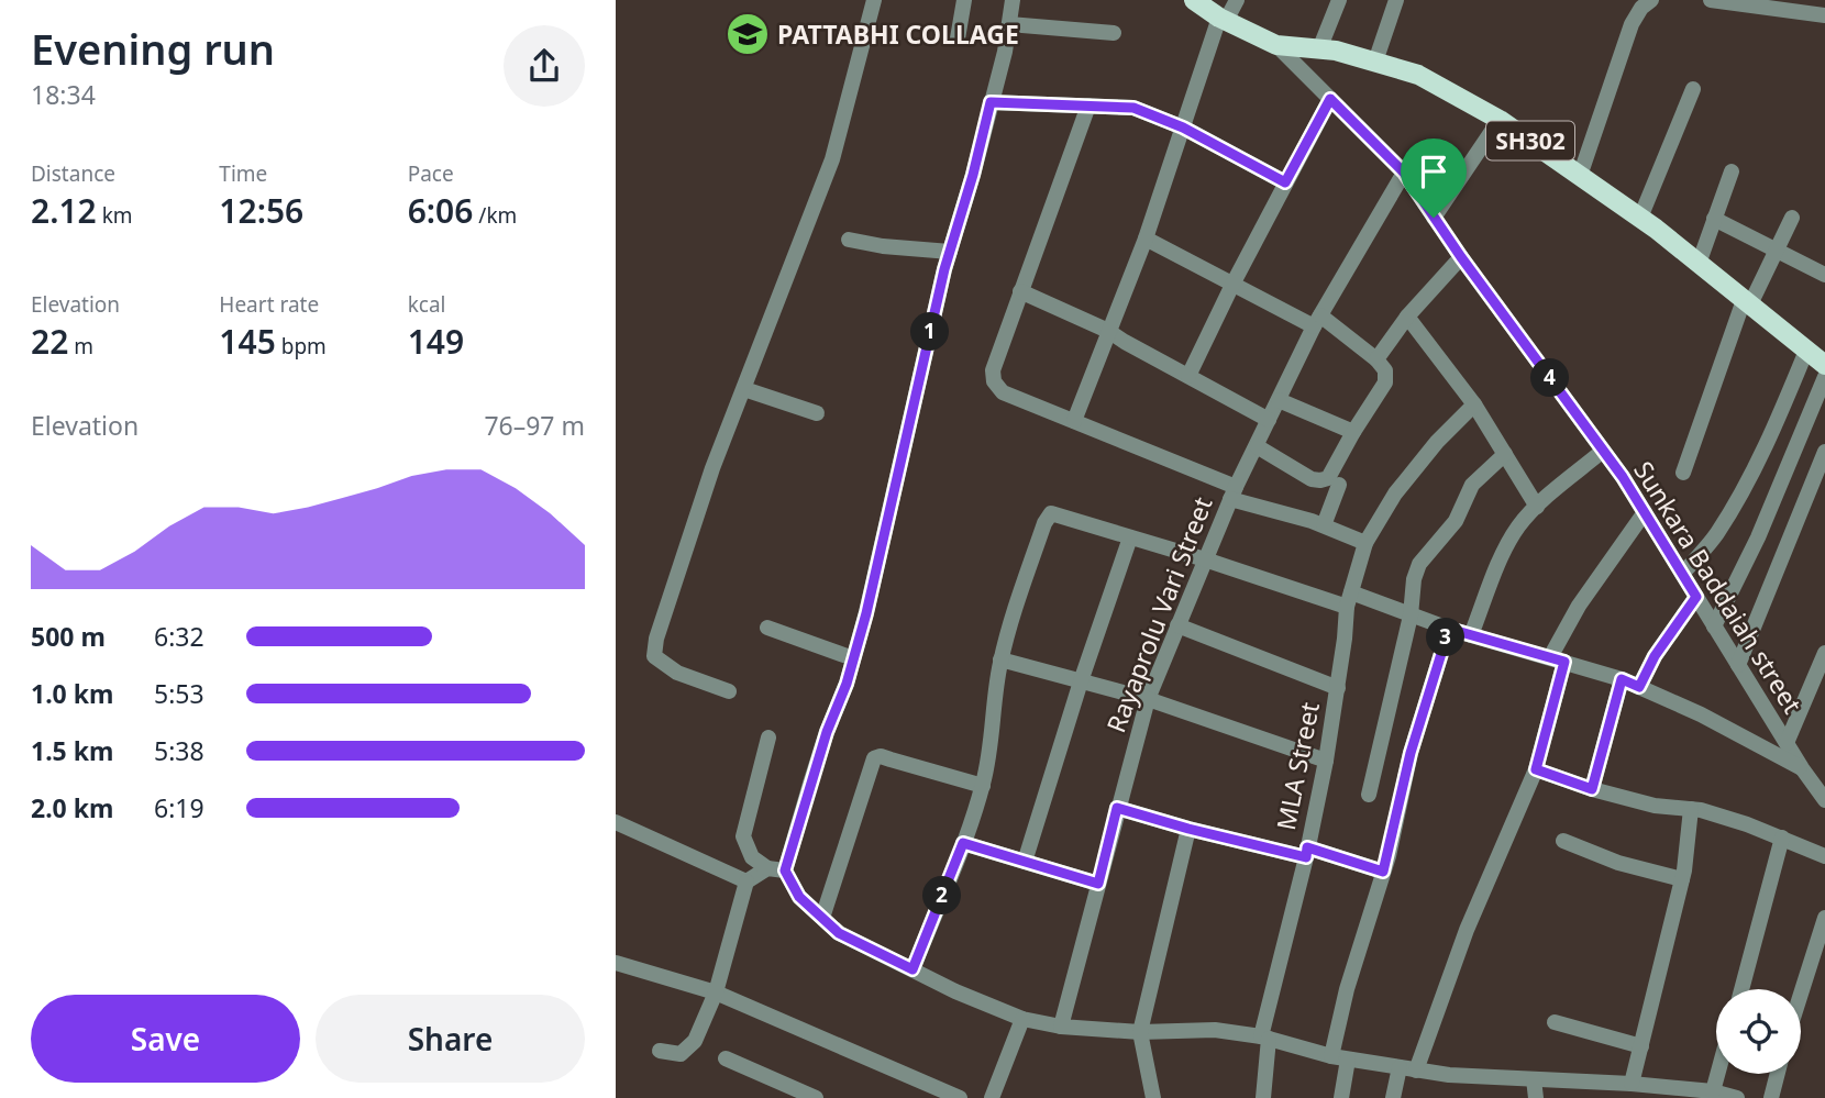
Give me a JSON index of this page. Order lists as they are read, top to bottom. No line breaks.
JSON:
{"streets":{"main road":["SH302"],"street":["Sunkara Baddaiah street","Rayaprolu Vari Street","MLA Street"]},"crossings":[["SH302","Sunkara Baddaiah street"],["Sunkara Baddaiah street","Rayaprolu Vari Street"]],"places":{"school or university":["PATTABHI COLLAGE"]},"page":{"heading":["Evening run","18:34"],"stats":[["Distance","2.12 km"],["Time","12:56"],["Pace","6:06 /km"],["Elevation","22 m"],["Heart rate","145 bpm"],["kcal","149"]],"pins":["1","4","3","2"],"chart":["Elevation","76–97 m"],"list":[{"name":"500 m","note":"6:32"},{"name":"1.0 km","note":"5:53"},{"name":"1.5 km","note":"5:38"},{"name":"2.0 km","note":"6:19"}],"buttons":["Save","Share"]}}
